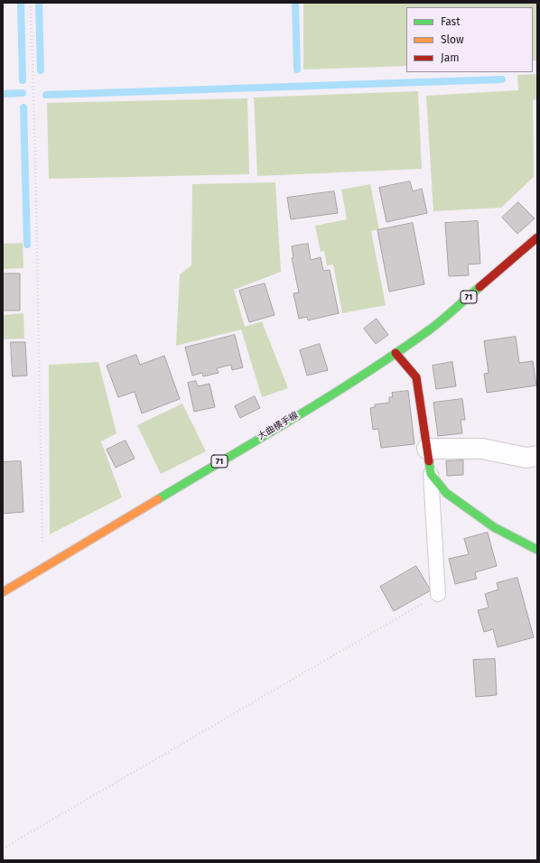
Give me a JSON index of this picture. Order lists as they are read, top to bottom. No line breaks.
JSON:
{"streets":{"main road":["71","大曲横手線"]},"legend":["Fast","Slow","Jam"]}
